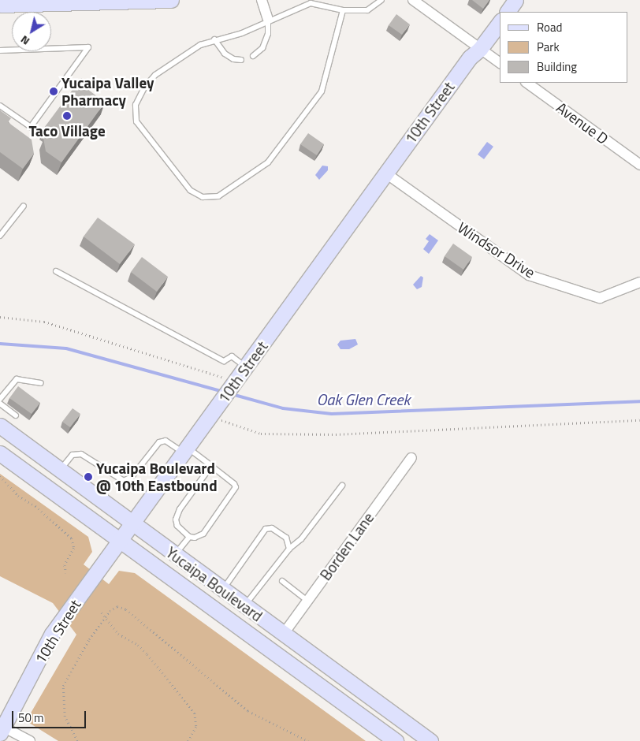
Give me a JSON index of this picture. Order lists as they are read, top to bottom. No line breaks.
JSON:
{"streets":{"main road":["10th Street","Yucaipa Boulevard"],"street":["Avenue D","Windsor Drive","Borden Lane"]},"crossings":[["10th Street","Windsor Drive"],["10th Street","Yucaipa Boulevard"],["Borden Lane","Yucaipa Boulevard"]],"water":["Oak Glen Creek"],"places":["Yucaipa Valley Pharmacy","Taco Village","Yucaipa Boulevard @ 10th Eastbound"],"legend":["Road","Park","Building"],"scale_bar":"50 m","north":"bottom left"}
